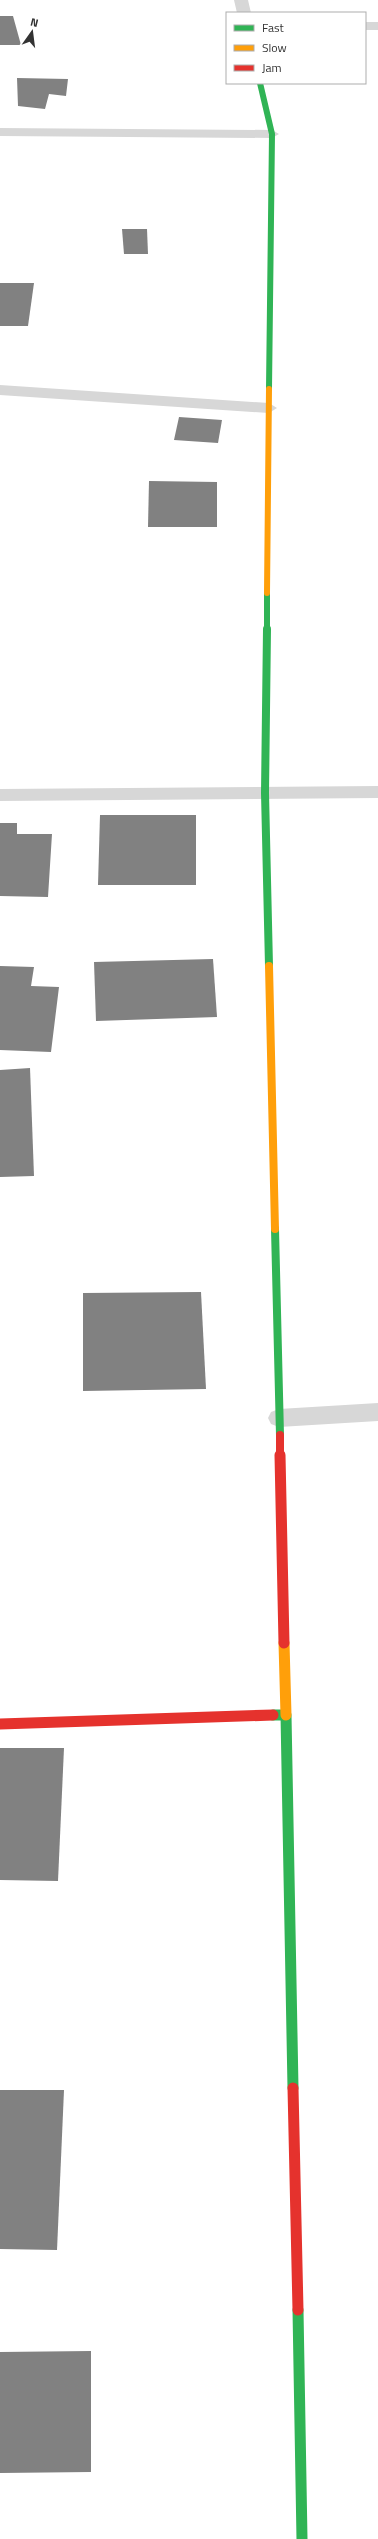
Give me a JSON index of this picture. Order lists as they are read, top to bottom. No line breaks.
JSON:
{"legend":["Fast","Slow","Jam"],"north":"top"}
